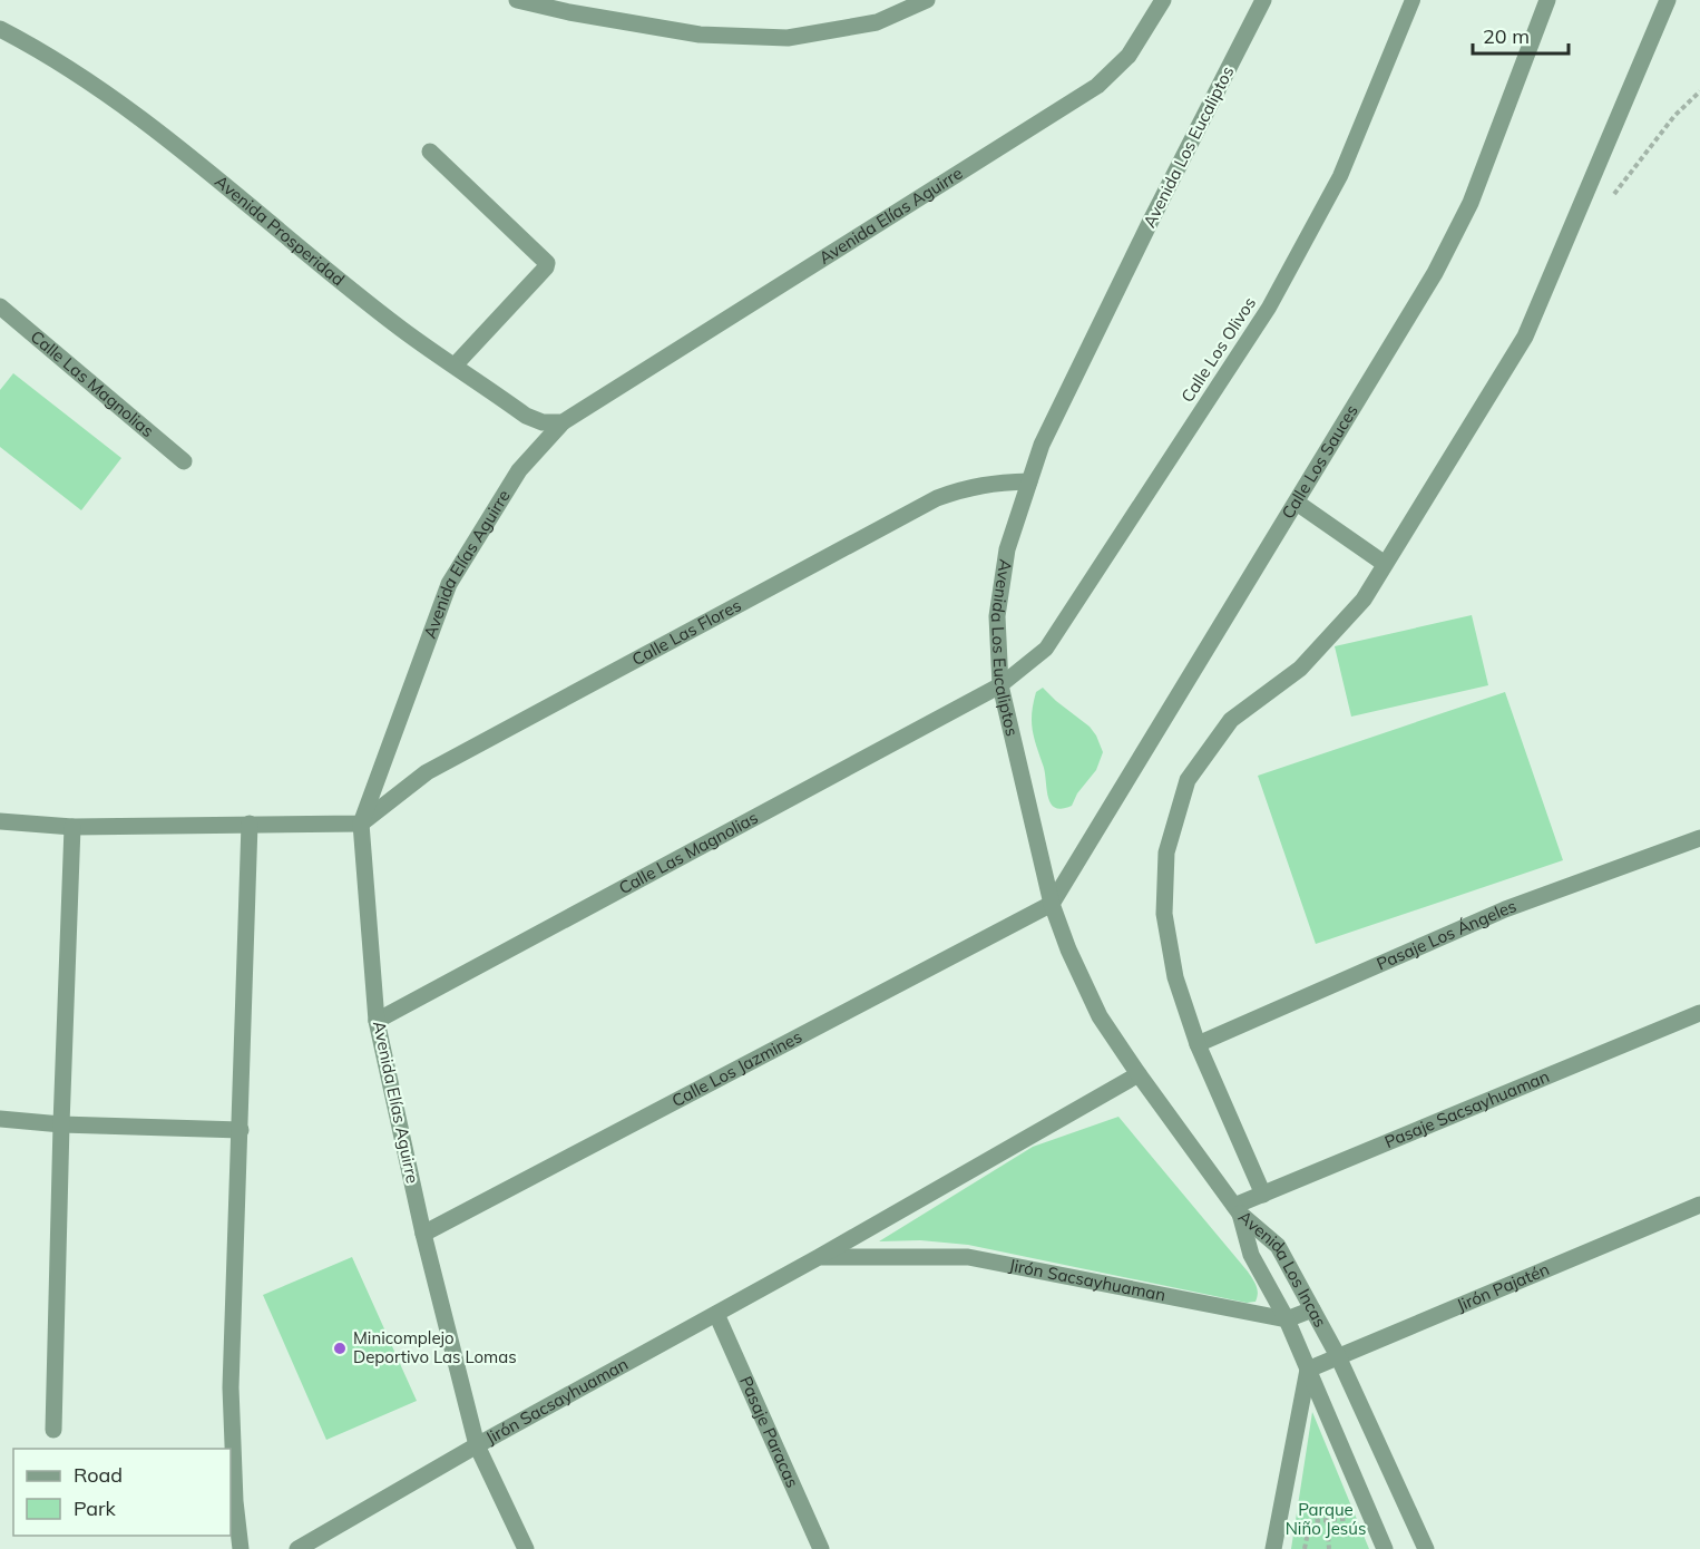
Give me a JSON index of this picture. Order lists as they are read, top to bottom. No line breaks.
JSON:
{"streets":{"street":["Avenida Los Eucaliptos","Avenida Elías Aguirre","Avenida Prosperidad","Calle Las Magnolias","Calle Los Sauces","Calle Las Flores","Pasaje Los Ángeles","Calle Los Jazmines","Pasaje Sacsayhuaman","Avenida Los Incas","Jirón Sacsayhuaman","Jirón Pajatén","Pasaje Paracas"],"lane":["Calle Los Olivos"]},"crossings":[["Avenida Los Eucaliptos","Calle Los Olivos"],["Avenida Los Eucaliptos","Calle Las Magnolias"],["Avenida Los Eucaliptos","Calle Los Sauces"],["Avenida Los Eucaliptos","Calle Las Flores"],["Avenida Los Eucaliptos","Calle Los Jazmines"],["Avenida Los Eucaliptos","Pasaje Sacsayhuaman"],["Avenida Los Eucaliptos","Avenida Los Incas"],["Avenida Los Eucaliptos","Jirón Sacsayhuaman"],["Avenida Elías Aguirre","Avenida Prosperidad"],["Avenida Elías Aguirre","Calle Las Magnolias"],["Avenida Elías Aguirre","Calle Las Flores"],["Avenida Elías Aguirre","Calle Los Jazmines"],["Avenida Elías Aguirre","Jirón Sacsayhuaman"],["Calle Los Olivos","Calle Las Magnolias"],["Calle Los Sauces","Calle Los Jazmines"],["Pasaje Sacsayhuaman","Avenida Los Incas"],["Avenida Los Incas","Jirón Sacsayhuaman"],["Avenida Los Incas","Jirón Pajatén"],["Jirón Sacsayhuaman","Pasaje Paracas"]],"parks":["Parque Niño Jesús"],"places":["Minicomplejo Deportivo Las Lomas"],"legend":["Road","Park"],"scale_bar":"20 m"}
